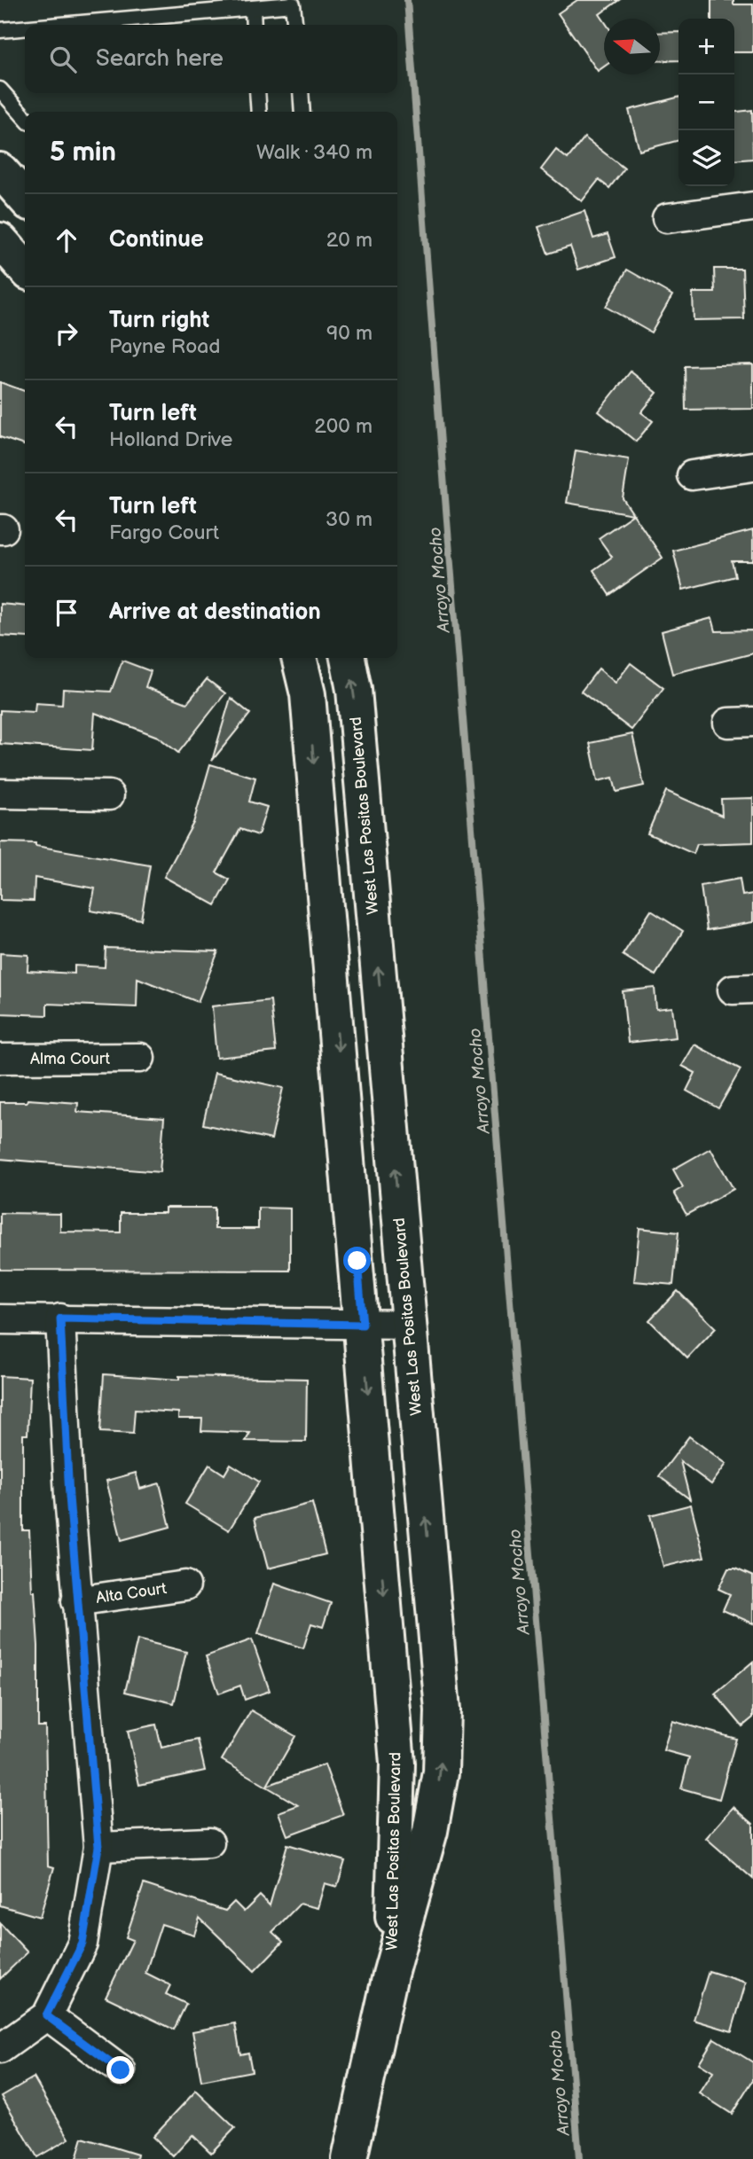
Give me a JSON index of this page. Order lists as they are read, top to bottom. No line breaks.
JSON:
{"streets":{"main road":["West Las Positas Boulevard"],"street":["Alma Court","Alta Court"]},"water":["Arroyo Mocho"],"north":"left","page":{"map_buttons":["+","−"],"search":"Search here","heading":["5 min","Walk · 340 m"],"list":[["Continue","20 m"],["Turn right","Payne Road","90 m"],["Turn left","Holland Drive","200 m"],["Turn left","Fargo Court","30 m"],"Arrive at destination"]}}
